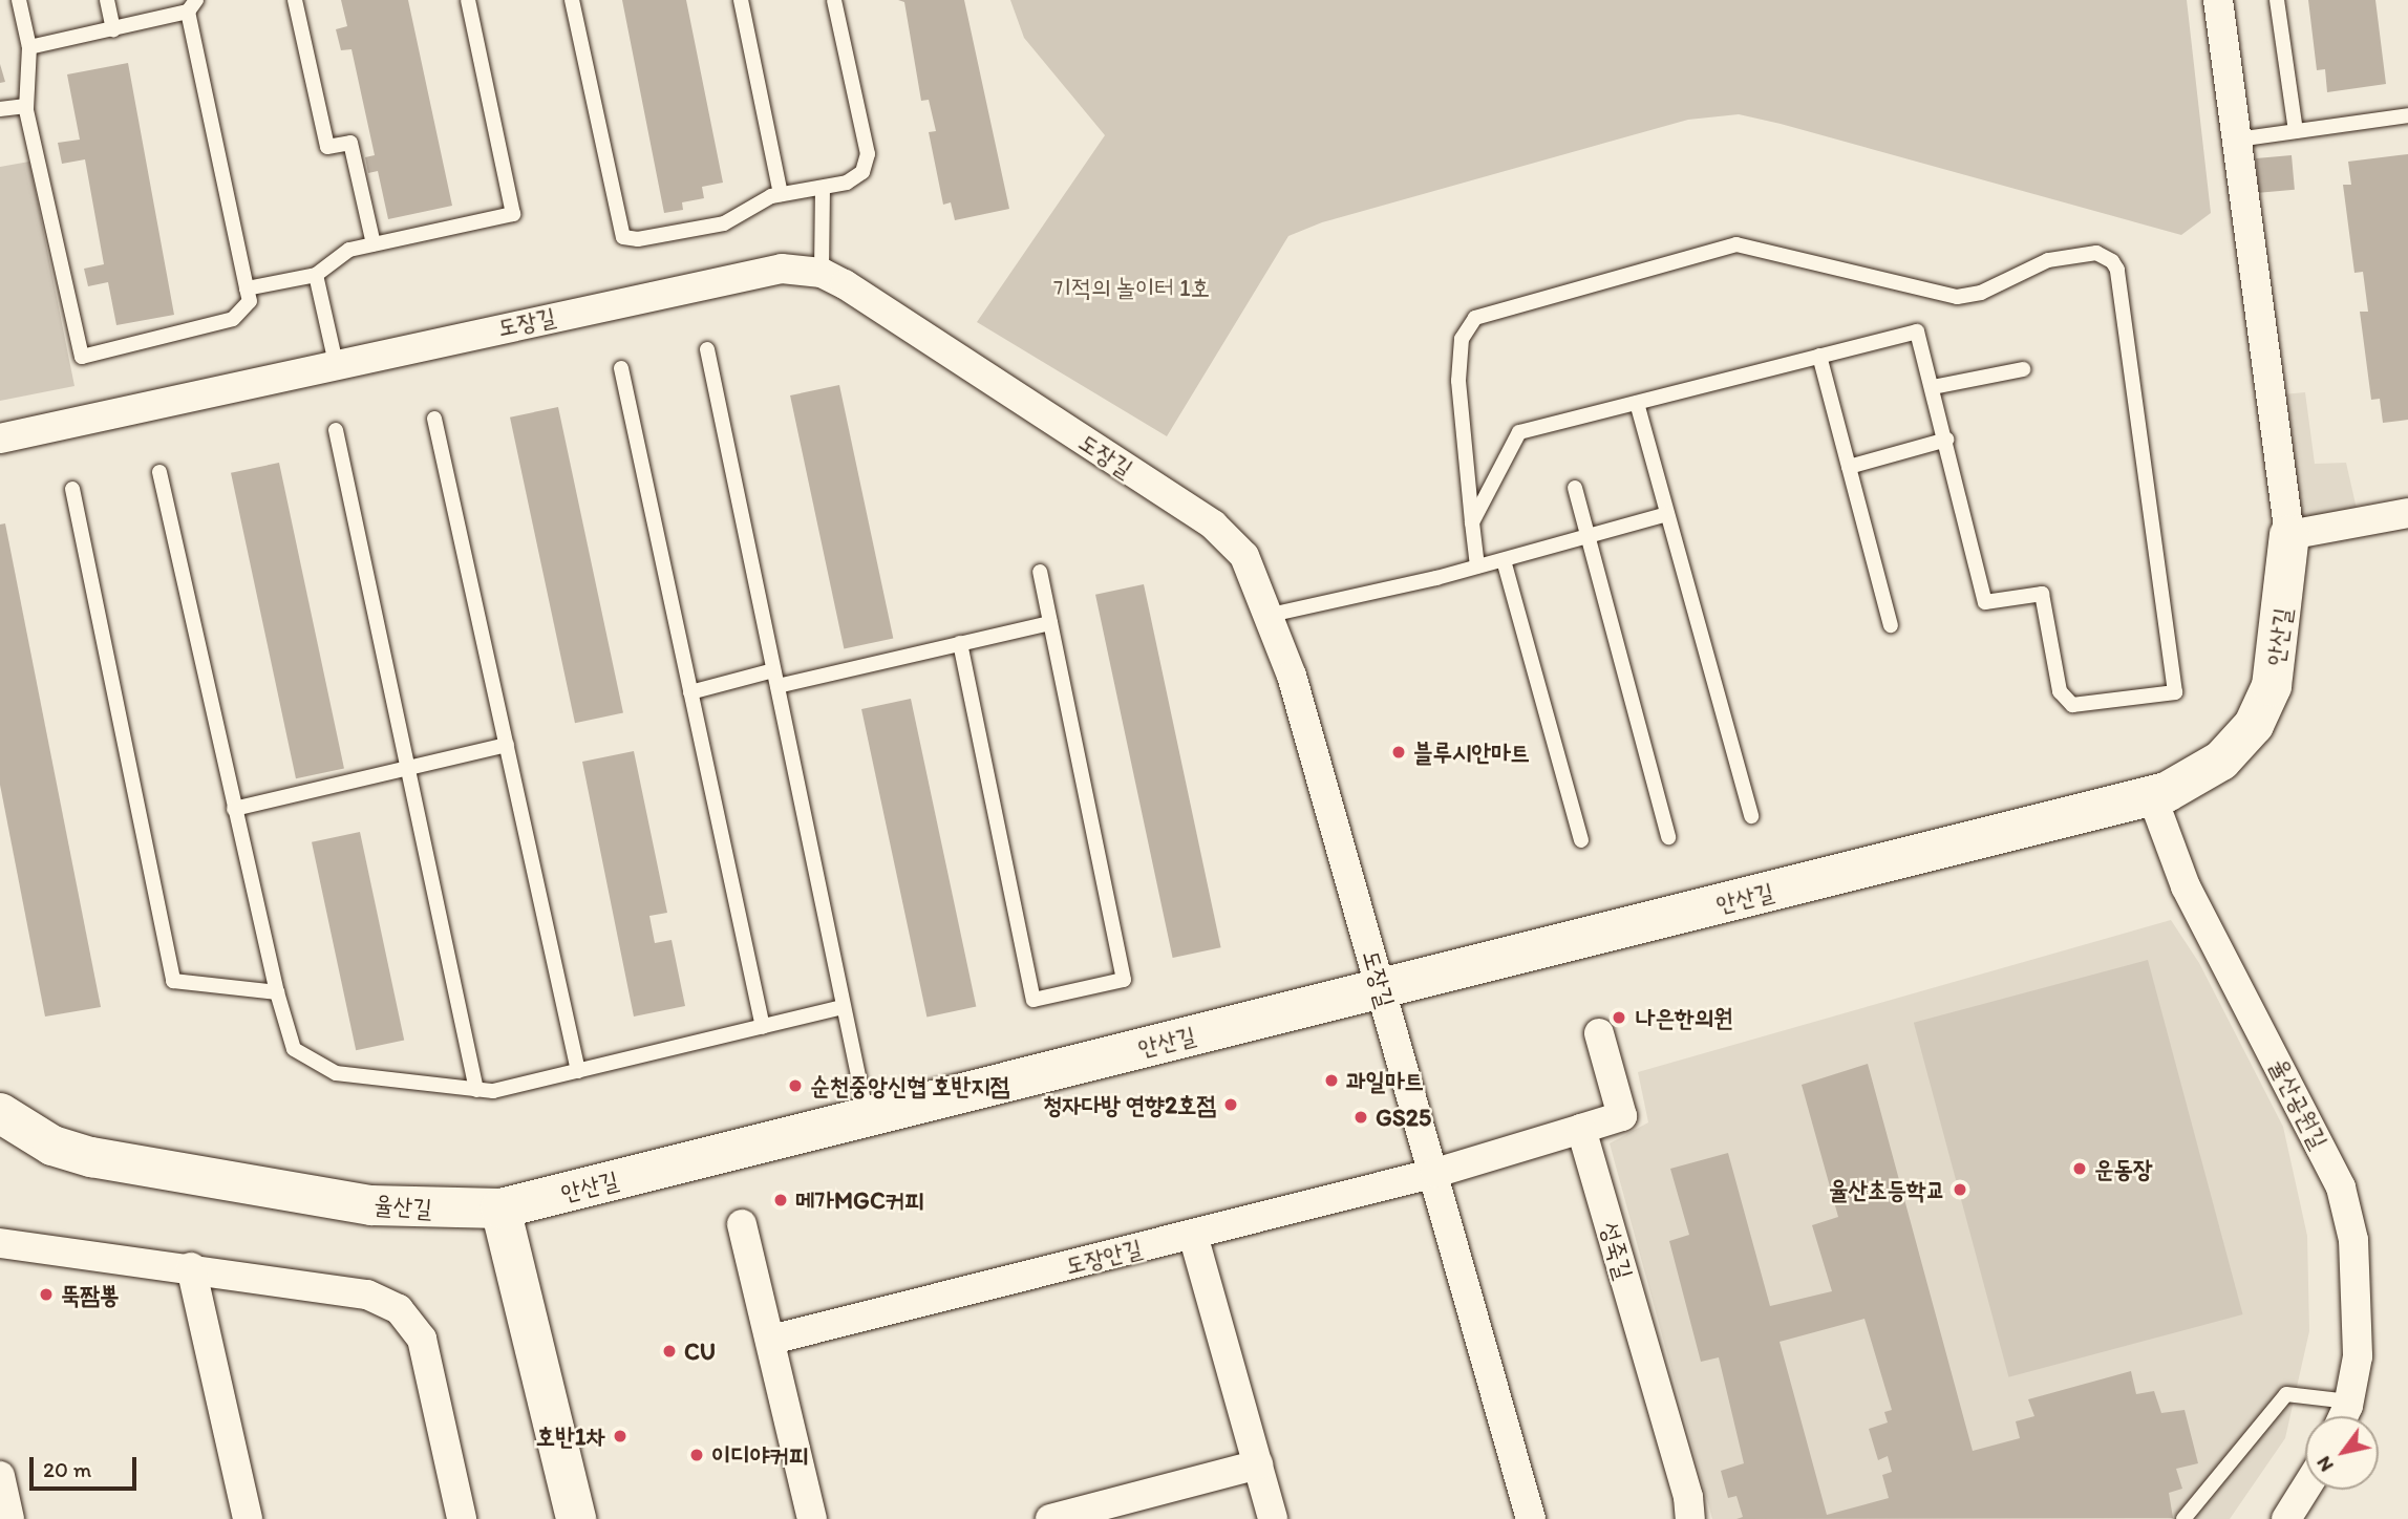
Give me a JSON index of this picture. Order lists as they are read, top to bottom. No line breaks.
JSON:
{"streets":{"street":["도장길","안산길","율산공원길","율산길","성죽길","도장안길"]},"crossings":[["도장길","안산길"],["도장길","도장안길"],["안산길","율산공원길"],["안산길","율산길"]],"parks":["기적의 놀이터 1호"],"places":["블루시안마트","나은한의원","과일마트","순천중앙신협 호반지점","청자다방 연향2호점","GS25","운동장","율산초등학교","메가MGC커피","뚝짬뽕","CU","호반1차","이디야커피"],"scale_bar":"20 m","north":"bottom left"}
